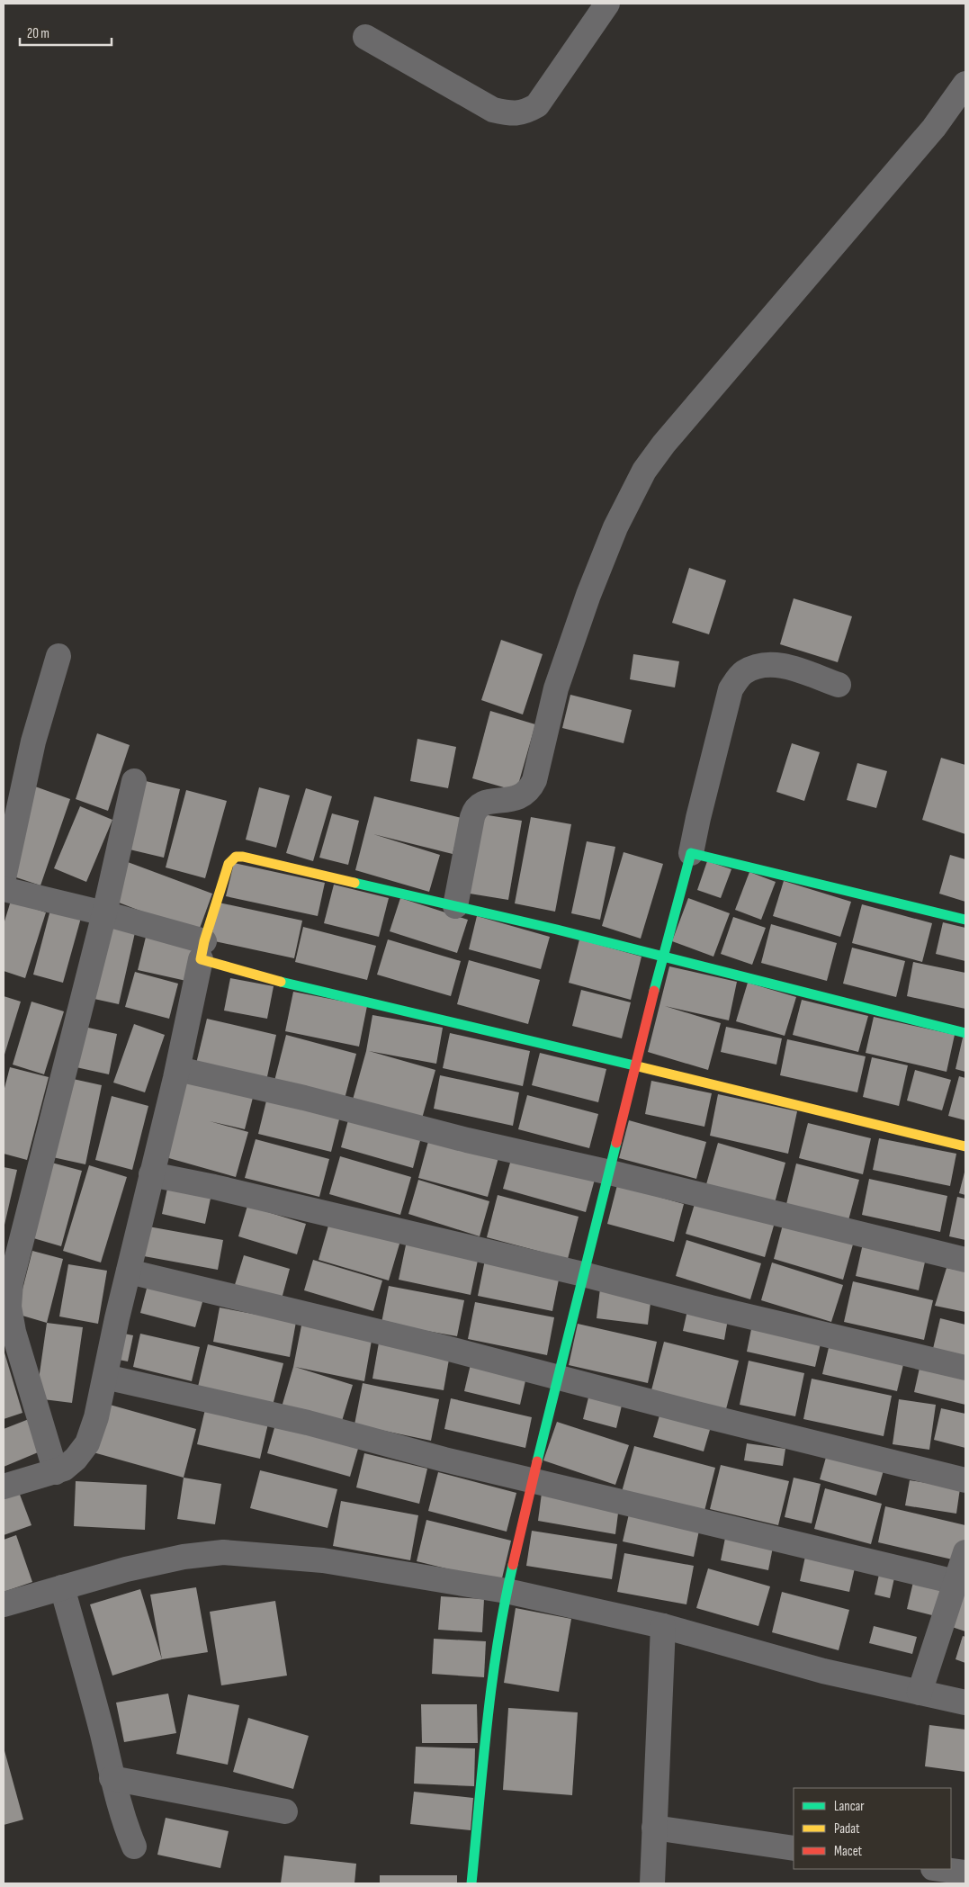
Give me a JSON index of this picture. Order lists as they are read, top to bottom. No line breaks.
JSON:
{"legend":["Lancar","Padat","Macet"],"scale_bar":"20 m"}
